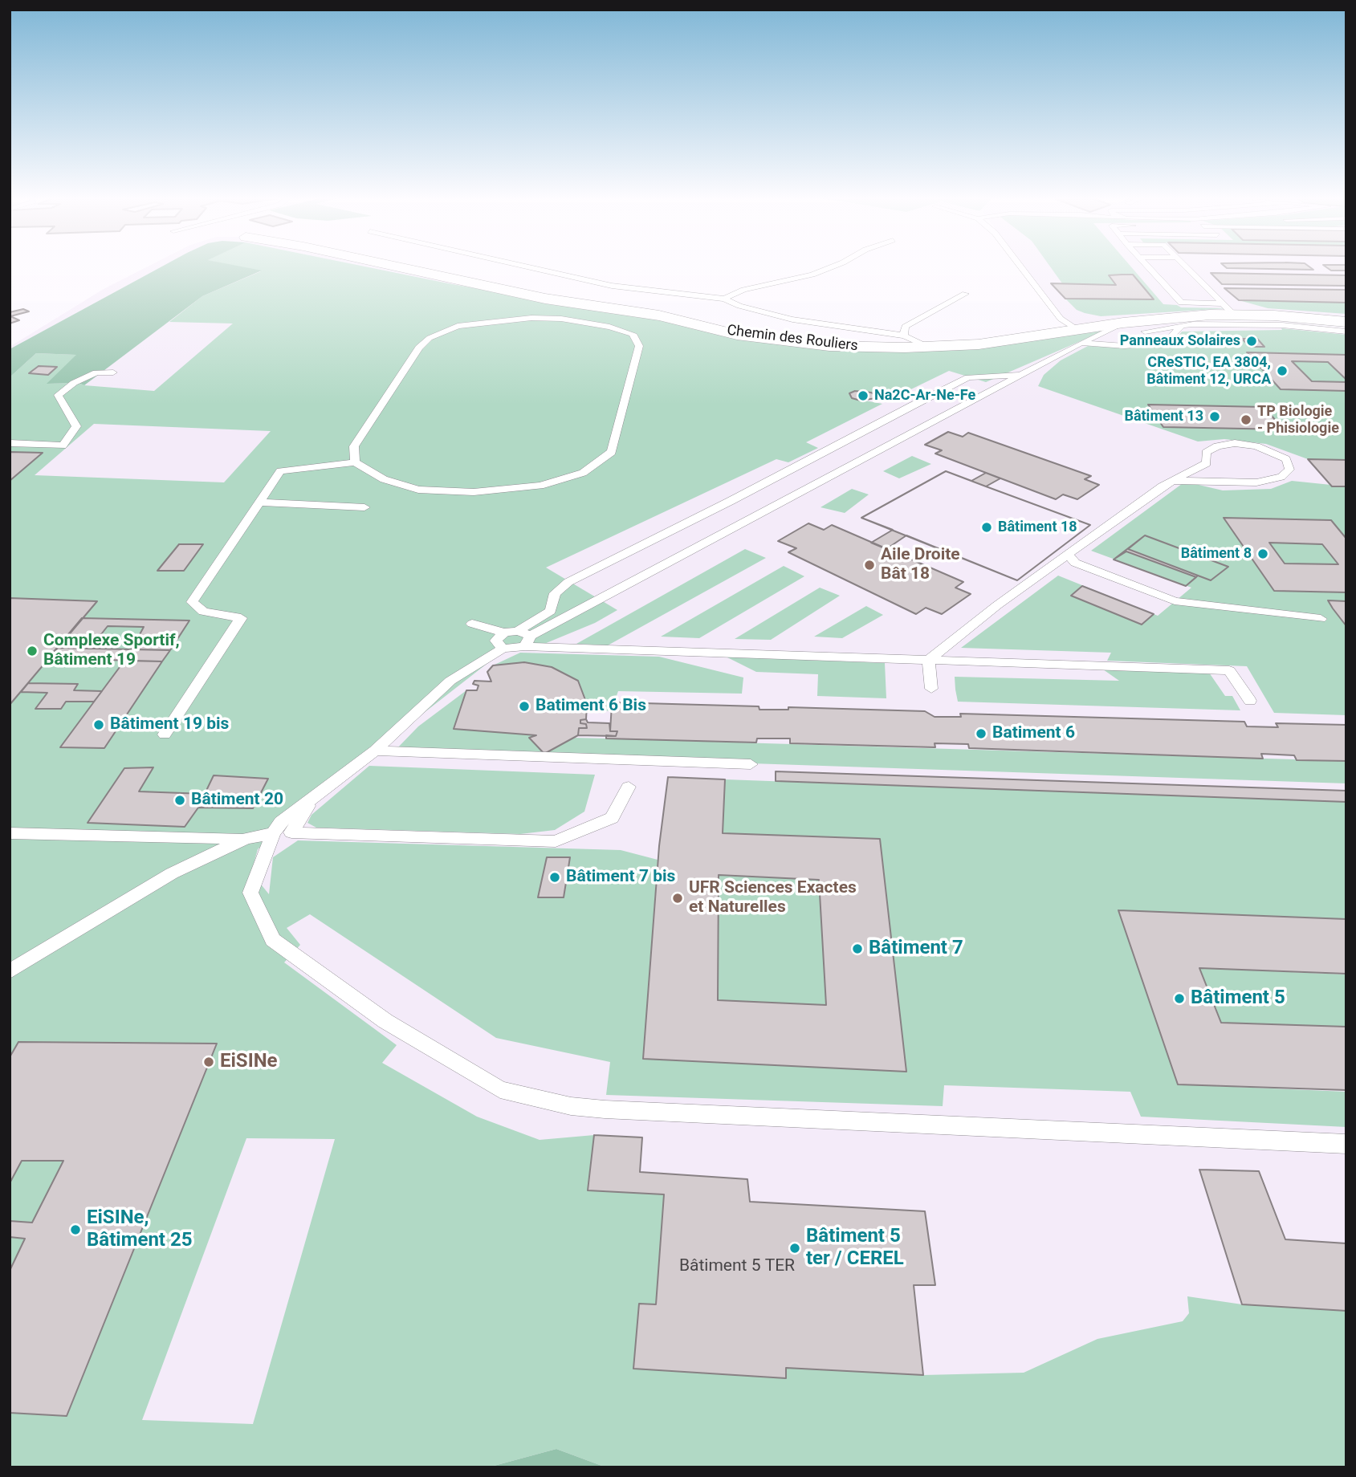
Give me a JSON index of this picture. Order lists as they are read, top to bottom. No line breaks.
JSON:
{"streets":{"street":["Chemin des Rouliers"]},"places":["Panneaux Solaires","CReSTIC, EA 3804, Bâtiment 12, URCA","Na2C-Ar-Ne-Fe","Bâtiment 13","TP Biologie - Phisiologie","Bâtiment 18","Bâtiment 8","Aile Droite Bât 18","Complexe Sportif, Bâtiment 19","Batiment 6 Bis","Bâtiment 19 bis","Batiment 6","Bâtiment 20","Bâtiment 7 bis","UFR Sciences Exactes et Naturelles","Bâtiment 7","Bâtiment 5","EiSINe","EiSINe, Bâtiment 25","Bâtiment 5 ter / CEREL"],"house_numbers":["Bâtiment 5 TER"]}
